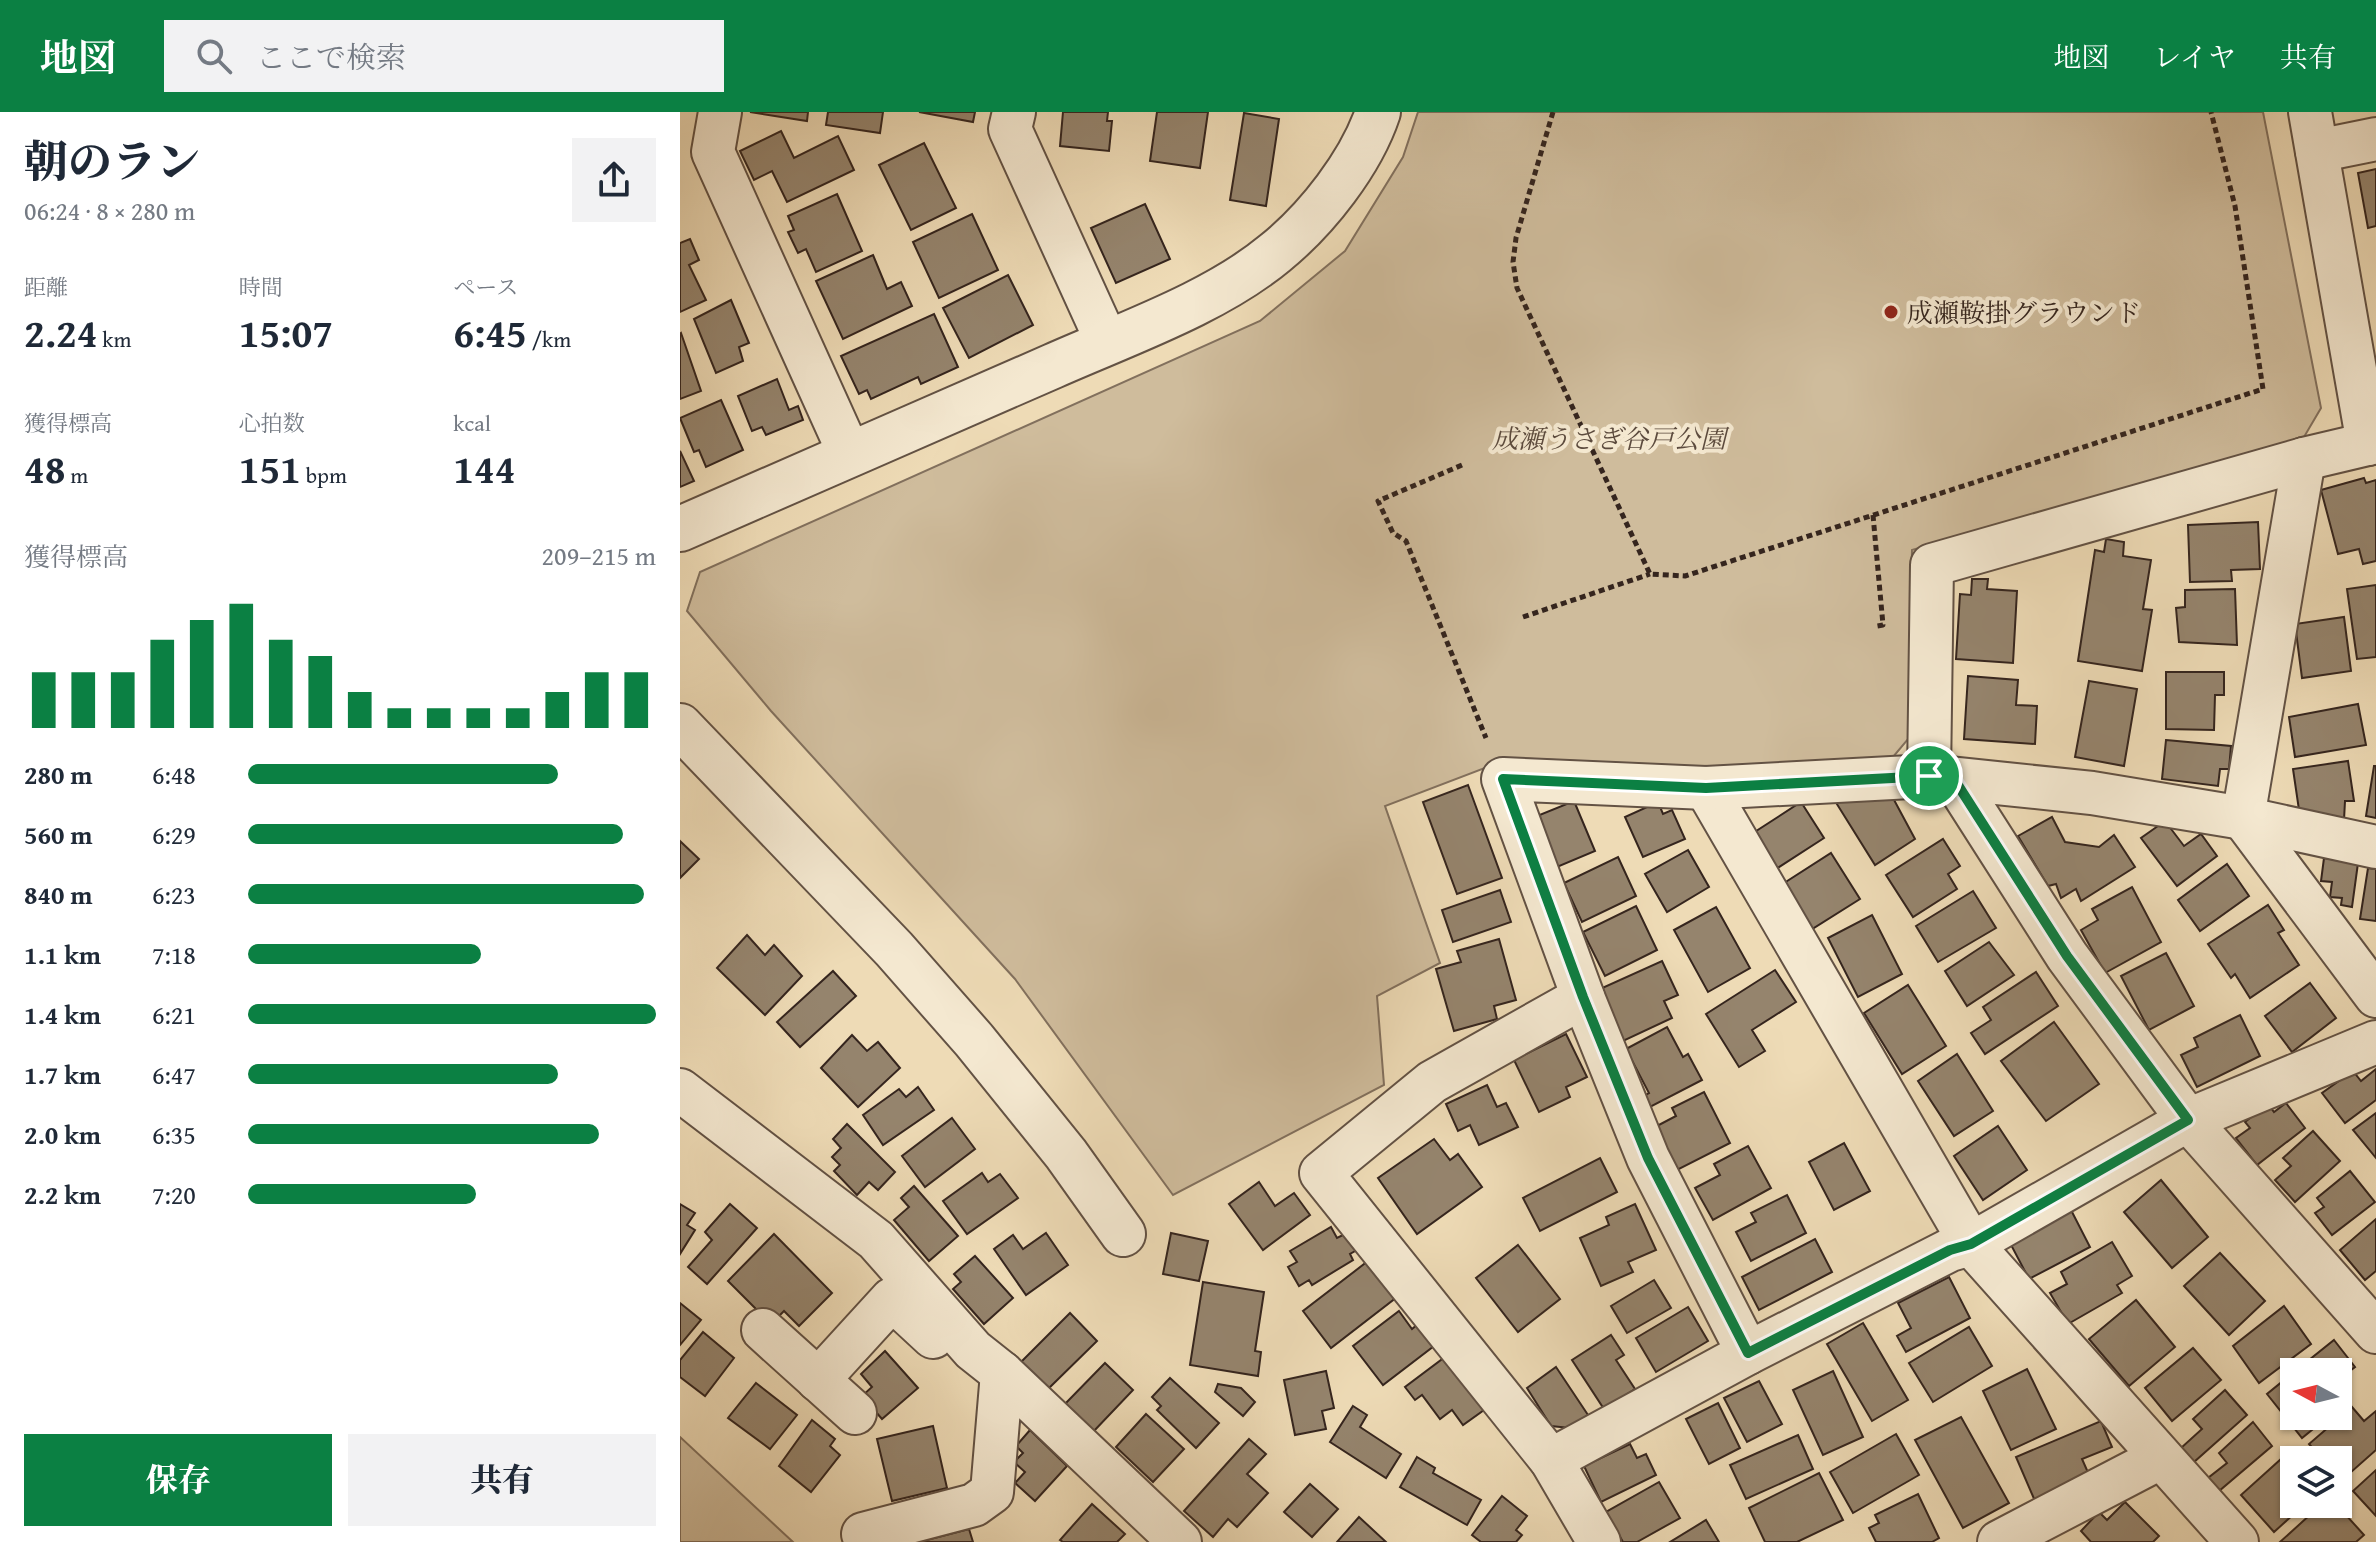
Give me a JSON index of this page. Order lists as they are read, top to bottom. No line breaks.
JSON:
{"parks":["成瀬うさぎ谷戸公園"],"places":["成瀬鞍掛グラウンド"],"north":"left","page":{"header":"地図","search":"ここで検索","nav":["地図","レイヤ","共有"],"heading":["朝のラン","06:24 · 8 × 280 m"],"stats":[["距離","2.24 km"],["時間","15:07"],["ペース","6:45 /km"],["獲得標高","48 m"],["心拍数","151 bpm"],["kcal","144"]],"chart":["獲得標高","209–215 m"],"list":[{"name":"280 m","note":"6:48"},{"name":"560 m","note":"6:29"},{"name":"840 m","note":"6:23"},{"name":"1.1 km","note":"7:18"},{"name":"1.4 km","note":"6:21"},{"name":"1.7 km","note":"6:47"},{"name":"2.0 km","note":"6:35"},{"name":"2.2 km","note":"7:20"}],"buttons":["保存","共有"]}}
